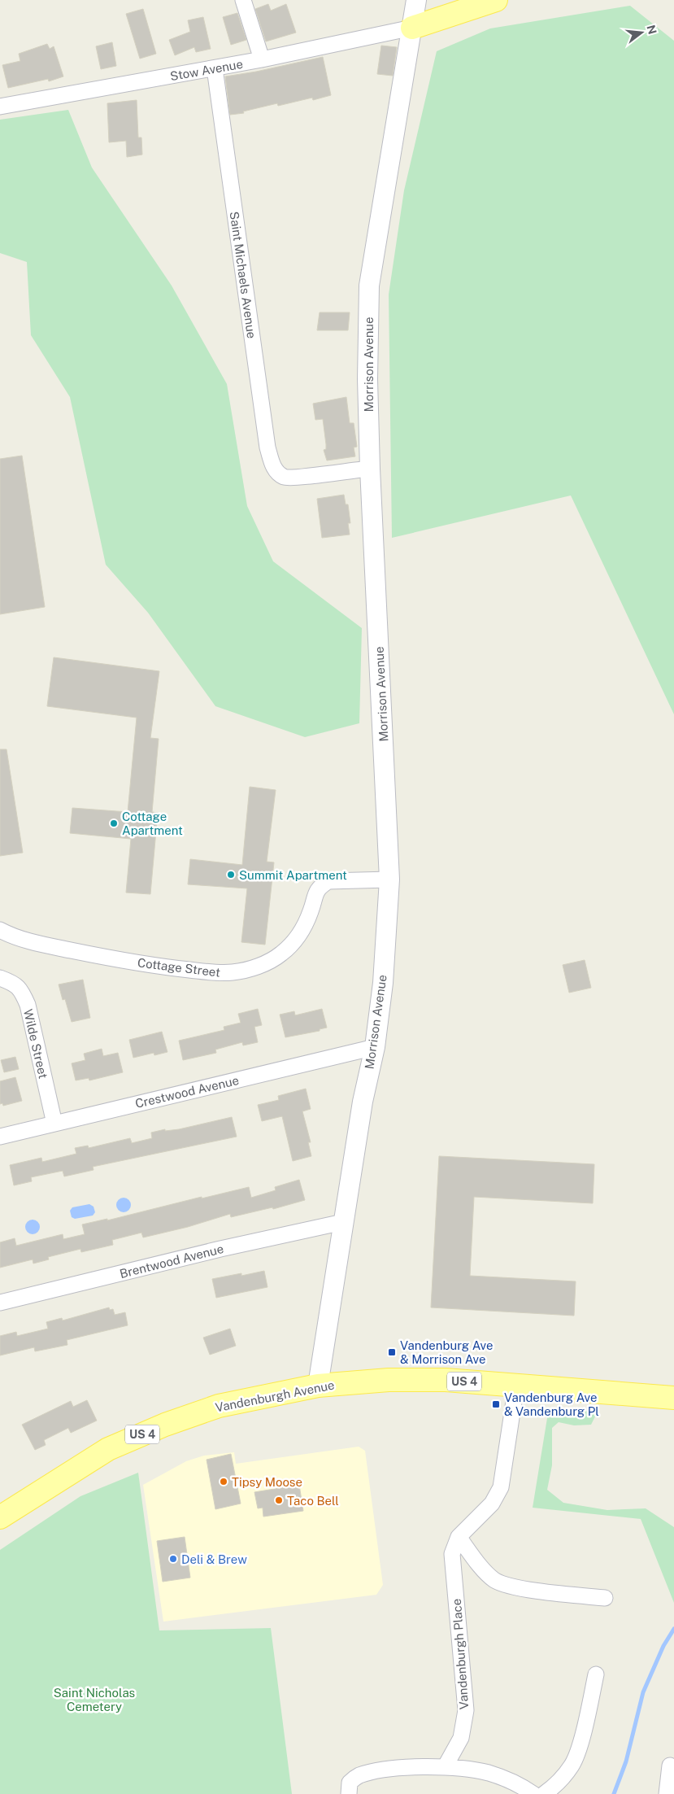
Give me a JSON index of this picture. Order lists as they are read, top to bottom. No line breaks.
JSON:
{"streets":{"main road":["US 4","Vandenburgh Avenue"],"street":["Stow Avenue","Saint Michaels Avenue","Morrison Avenue","Cottage Street","Wilde Street","Crestwood Avenue","Brentwood Avenue","Vandenburgh Place"]},"crossings":[["Stow Avenue","Saint Michaels Avenue"],["Stow Avenue","Morrison Avenue"],["Saint Michaels Avenue","Morrison Avenue"],["Morrison Avenue","Cottage Street"],["Morrison Avenue","Crestwood Avenue"],["Morrison Avenue","Brentwood Avenue"],["Morrison Avenue","Vandenburgh Avenue"],["Wilde Street","Crestwood Avenue"],["Vandenburgh Avenue","Vandenburgh Place"]],"parks":["Saint Nicholas Cemetery"],"places":{"other":["Cottage Apartment","Summit Apartment","Tipsy Moose","Taco Bell","Deli & Brew"],"transit":["Vandenburg Ave & Morrison Ave","Vandenburg Ave & Vandenburg Pl"]},"north":"right"}
